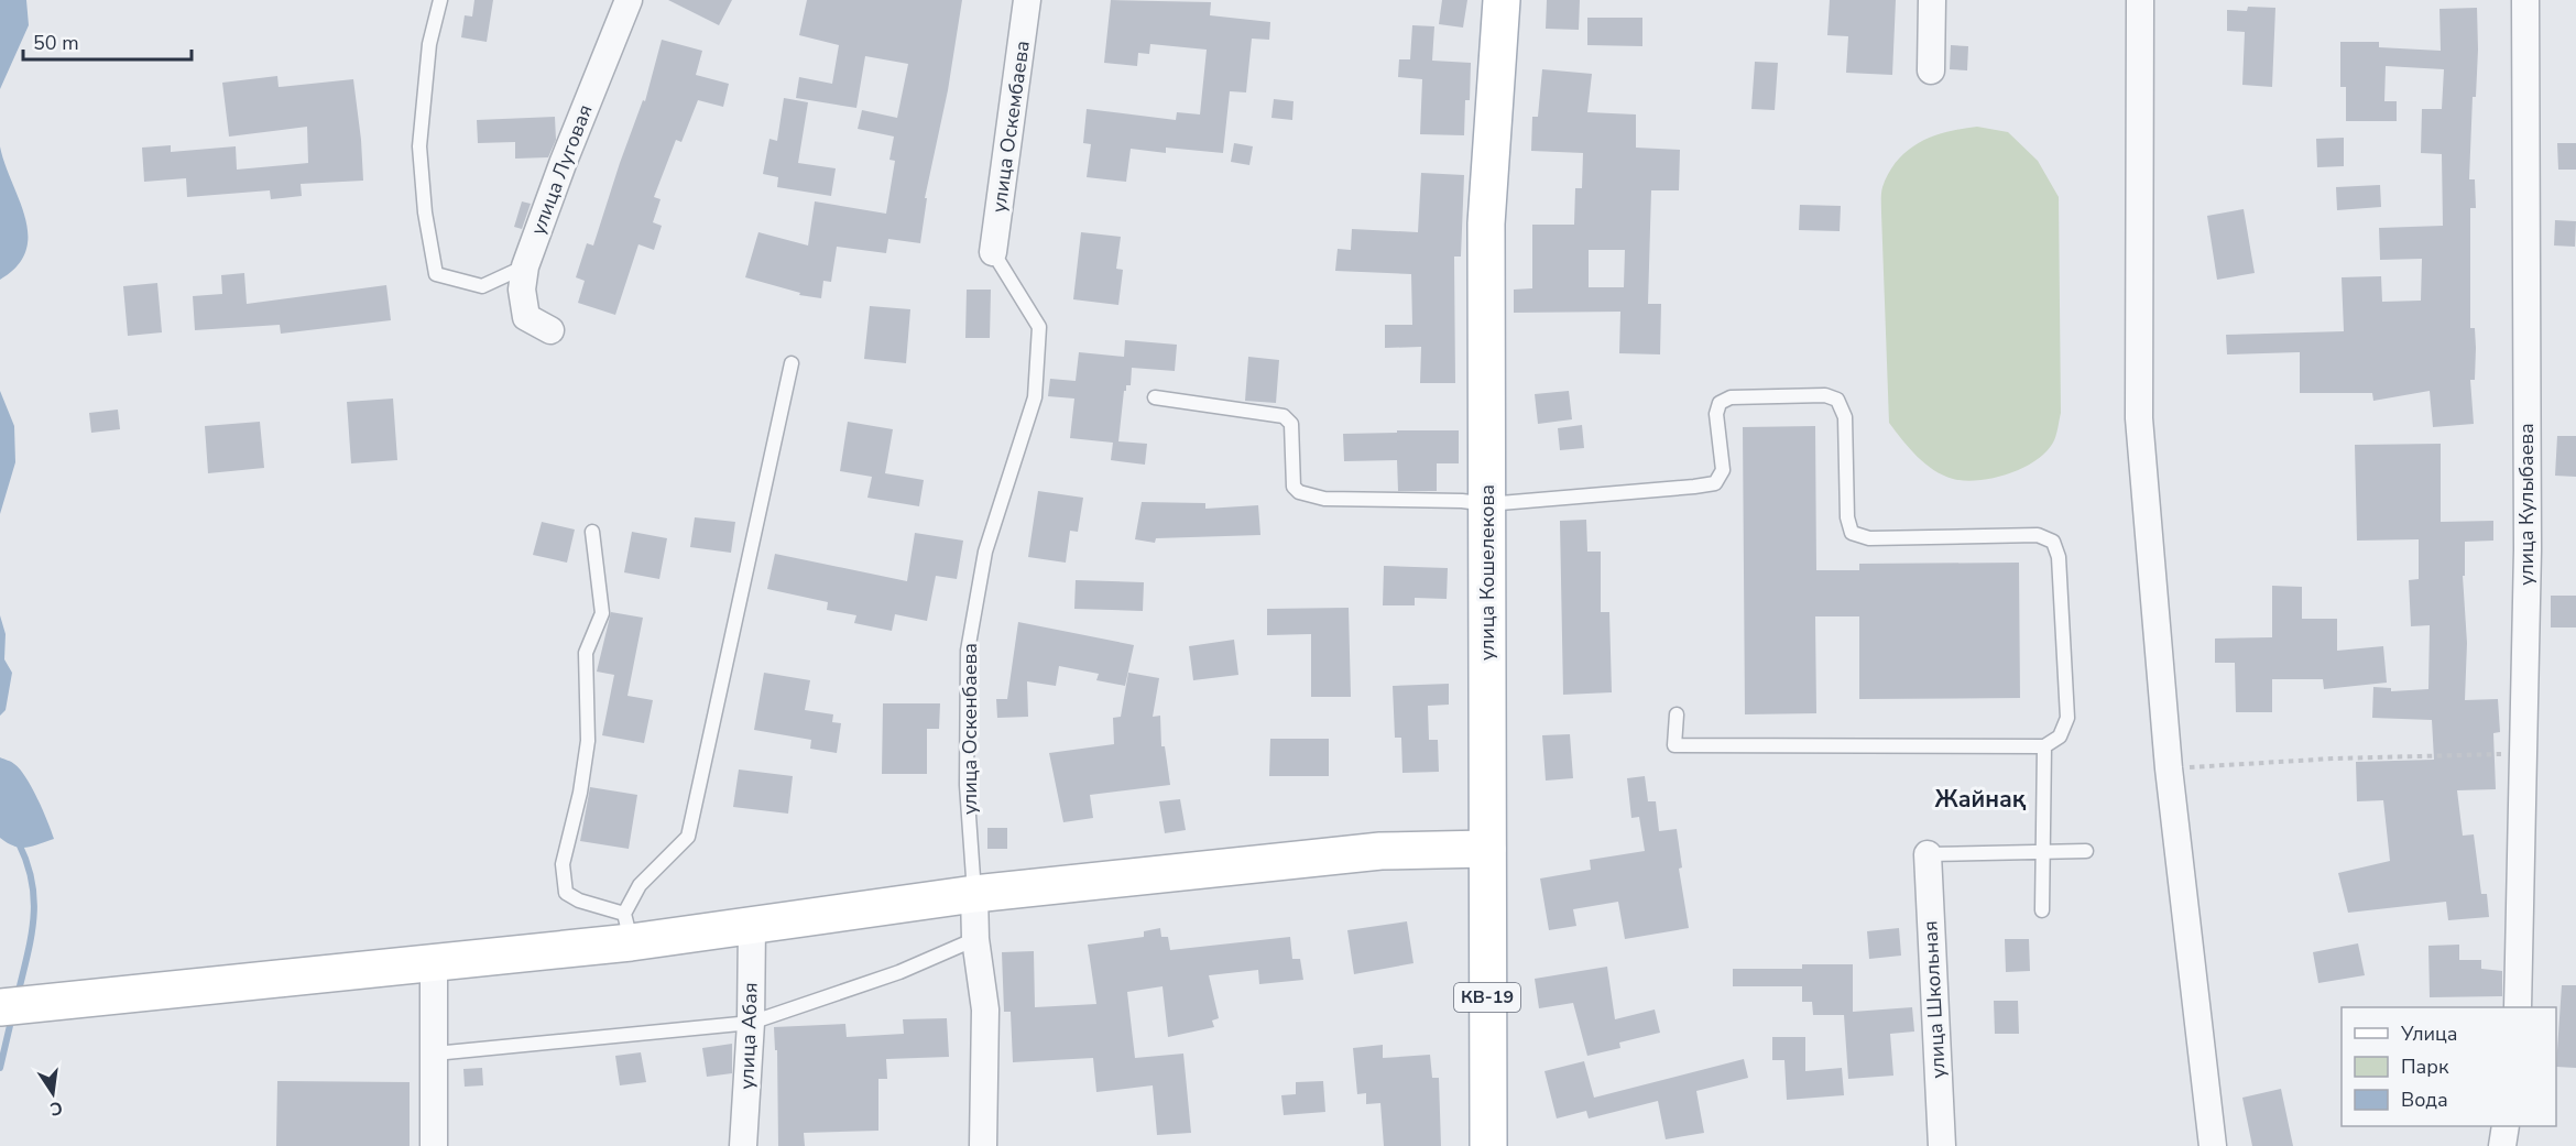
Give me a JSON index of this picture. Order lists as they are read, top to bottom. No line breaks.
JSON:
{"streets":{"main road":["улица Кошелекова","КВ-19"],"street":["улица Оскембаева","улица Луговая","улица Кулыбаева","улица Оскенбаева","улица Школьная","улица Абая"]},"crossings":[["улица Оскембаева","улица Оскенбаева"]],"districts":["Жайнақ"],"legend":["Улица","Парк","Вода"],"scale_bar":"50 m","north":"bottom"}
